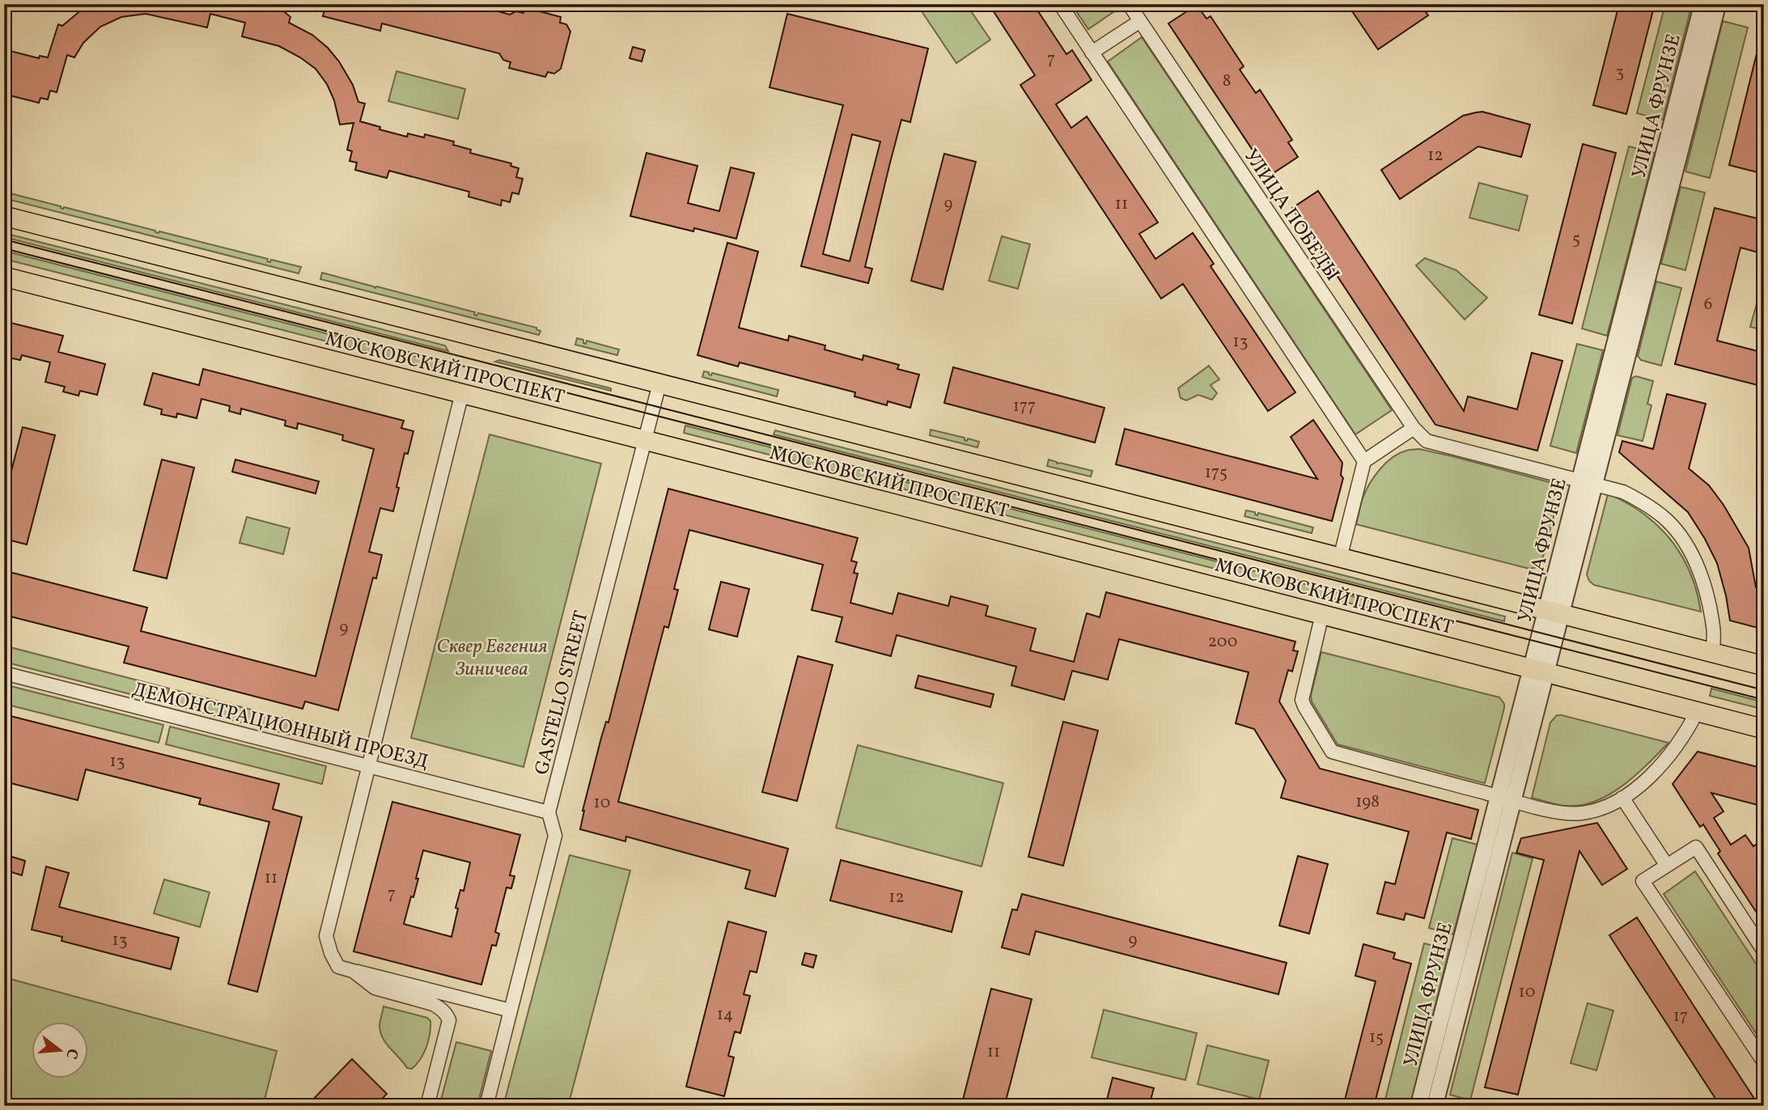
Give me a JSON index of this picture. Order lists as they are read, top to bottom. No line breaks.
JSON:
{"streets":{"main road":["МОСКОВСКИЙ ПРОСПЕКТ"],"street":["УЛИЦА ФРУНЗЕ","УЛИЦА ПОБЕДЫ","GASTELLO STREET","ДЕМОНСТРАЦИОННЫЙ ПРОЕЗД"]},"crossings":[["УЛИЦА ФРУНЗЕ","МОСКОВСКИЙ ПРОСПЕКТ"],["МОСКОВСКИЙ ПРОСПЕКТ","GASTELLO STREET"],["GASTELLO STREET","ДЕМОНСТРАЦИОННЫЙ ПРОЕЗД"]],"parks":["Сквер Евгения Зиничева"],"house_numbers":["7","3","8","12","9","11","5","6","13","177","175","9","200","13","198","10","11","7","12","13","9","10","14","17","15","11"],"north":"right"}
